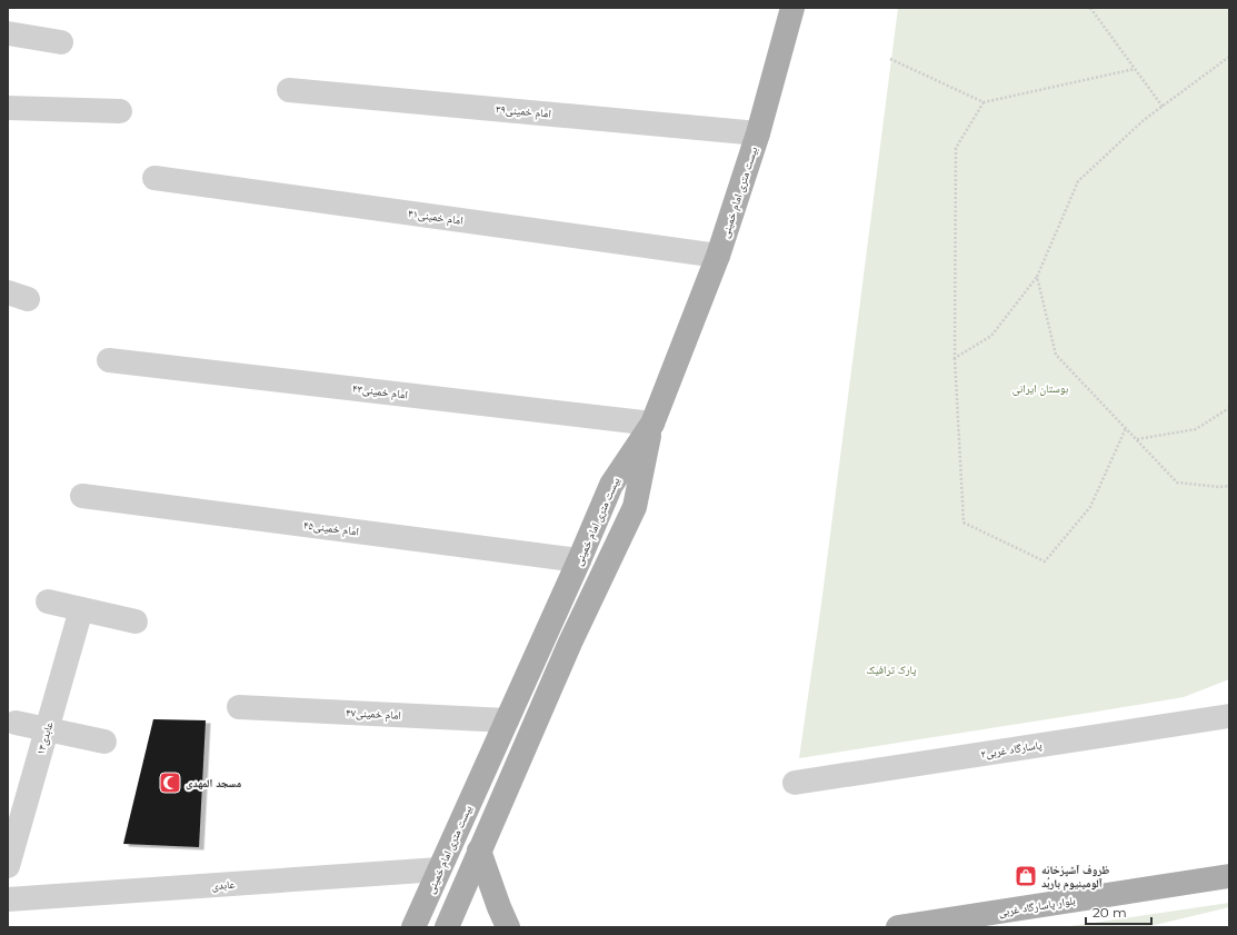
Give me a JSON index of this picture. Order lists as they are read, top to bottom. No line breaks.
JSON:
{"streets":{"main road":["بیست متری امام خمینی","بلوار پاسارگاد غربی"],"street":["امام خمینی۳۹","امام خمینی۴۱","امام خمینی۴۳","امام خمینی۴۵","امام خمینی۴۷","عابدی۱۳","پاسارگاد غربی۲","عابدی"]},"crossings":[["امام خمینی۳۹","بیست متری امام خمینی"],["بیست متری امام خمینی","امام خمینی۴۱"],["بیست متری امام خمینی","امام خمینی۴۳"],["بیست متری امام خمینی","امام خمینی۴۵"],["بیست متری امام خمینی","امام خمینی۴۷"],["بیست متری امام خمینی","عابدی"]],"parks":["بوستان ایرانی","پارک ترافیک"],"places":{"mosque":["مسجد المهدی"],"shop":["ظروف آشپزخانه آلومینیوم باربُد"]},"scale_bar":"20 m"}
